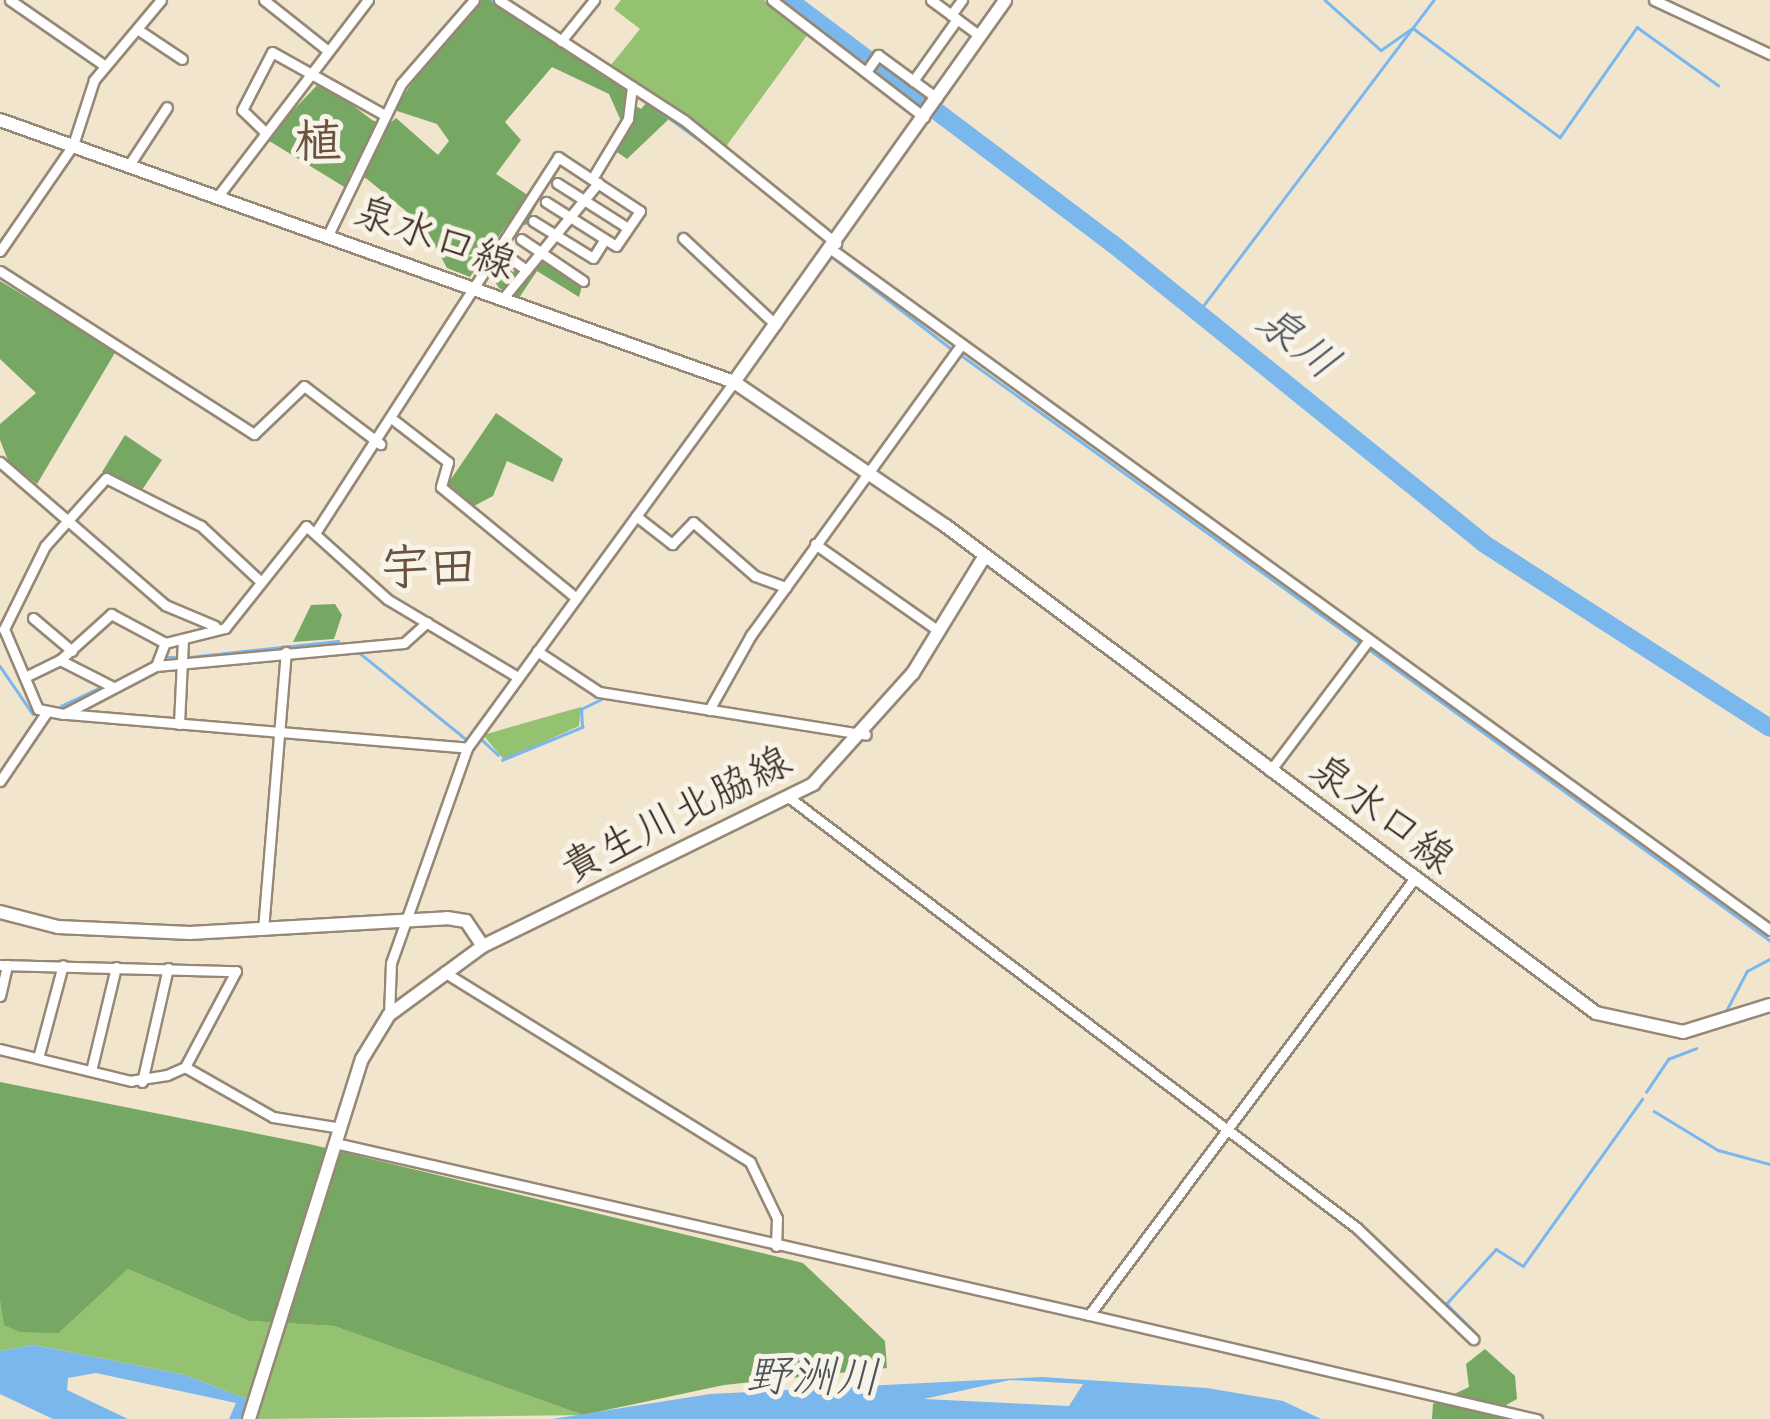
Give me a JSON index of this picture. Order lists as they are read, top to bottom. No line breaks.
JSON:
{"streets":{"main road":["泉水口線","貴生川北脇線"]},"crossings":[["泉水口線","貴生川北脇線"]],"districts":["植","宇田"],"water":["泉川","野洲川"]}
